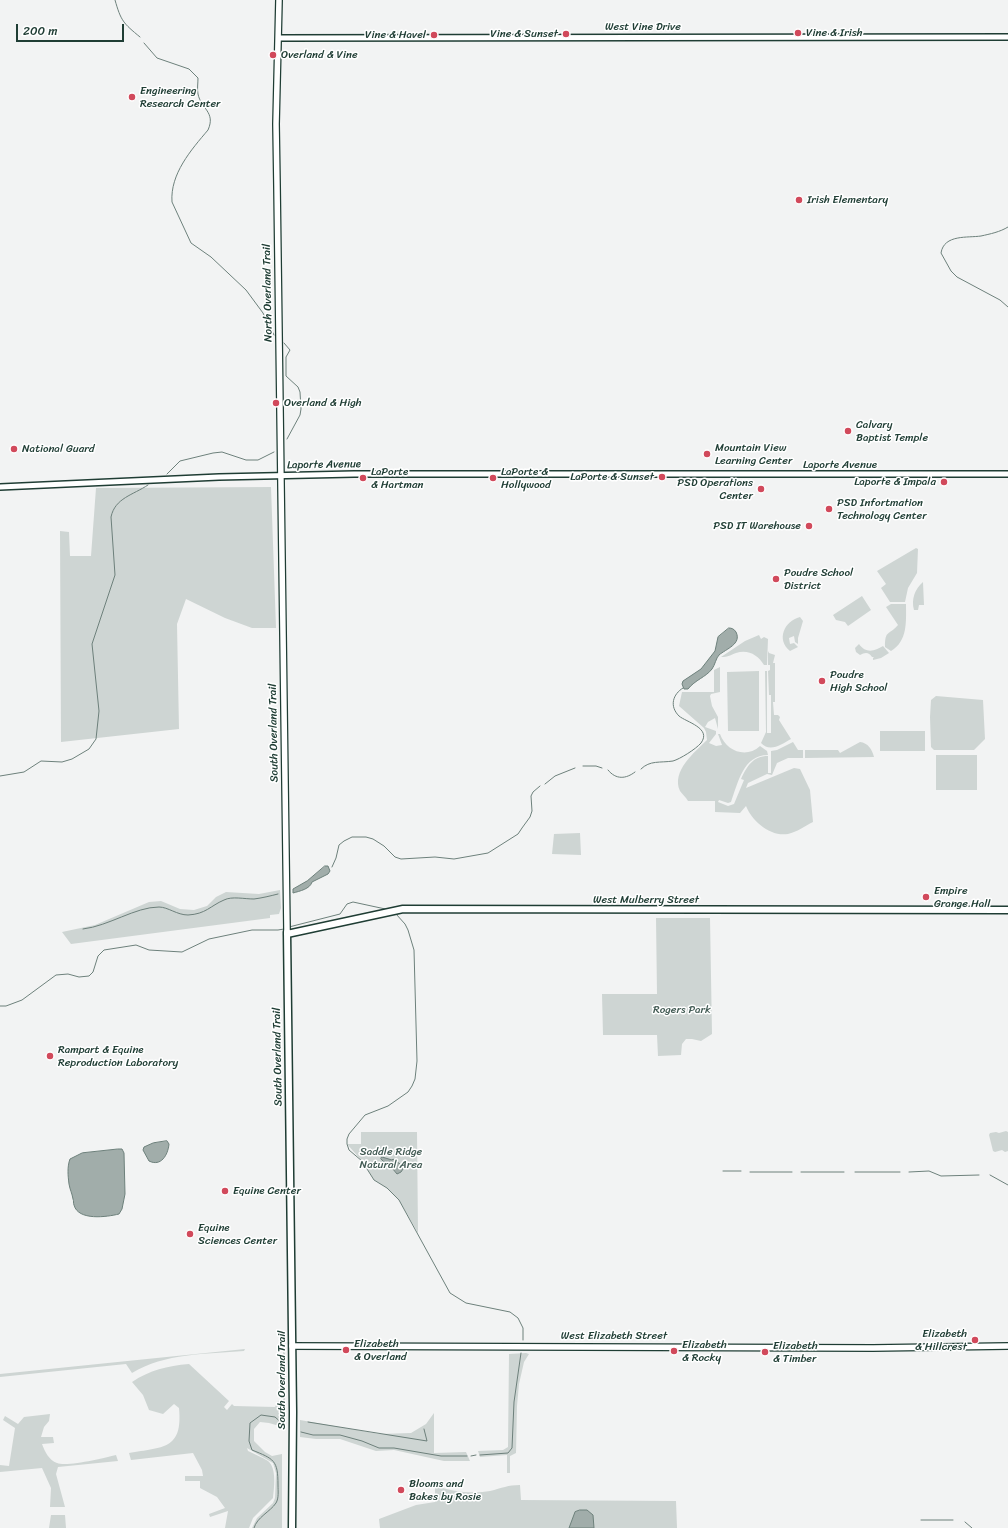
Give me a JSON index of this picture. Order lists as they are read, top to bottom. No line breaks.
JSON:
{"streets":{"main road":["North Overland Trail","South Overland Trail","West Mulberry Street","West Elizabeth Street"],"street":["West Vine Drive","Laporte Avenue"]},"crossings":[["West Vine Drive","North Overland Trail"],["North Overland Trail","Laporte Avenue"],["North Overland Trail","South Overland Trail"],["South Overland Trail","West Mulberry Street"],["South Overland Trail","West Elizabeth Street"]],"parks":["Rogers Park","Saddle Ridge Natural Area"],"places":["Vine & Irish","Vine & Sunset","Vine & Havel","Overland & Vine","Engineering Research Center","Irish Elementary","Overland & High","Calvary Baptist Temple","National Guard","Mountain View Learning Center","LaPorte & Sunset","LaPorte & Hartman","LaPorte & Hollywood","Laporte & Impala","PSD Operations Center","PSD Infortmation Technology Center","PSD IT Warehouse","Poudre School District","Poudre High School","Empire Grange Hall","Rampart & Equine Reproduction Laboratory","Equine Center","Equine Sciences Center","Elizabeth & Hillcrest","Elizabeth & Overland","Elizabeth & Rocky","Elizabeth & Timber","Blooms and Bakes by Rosie"],"scale_bar":"200 m"}
